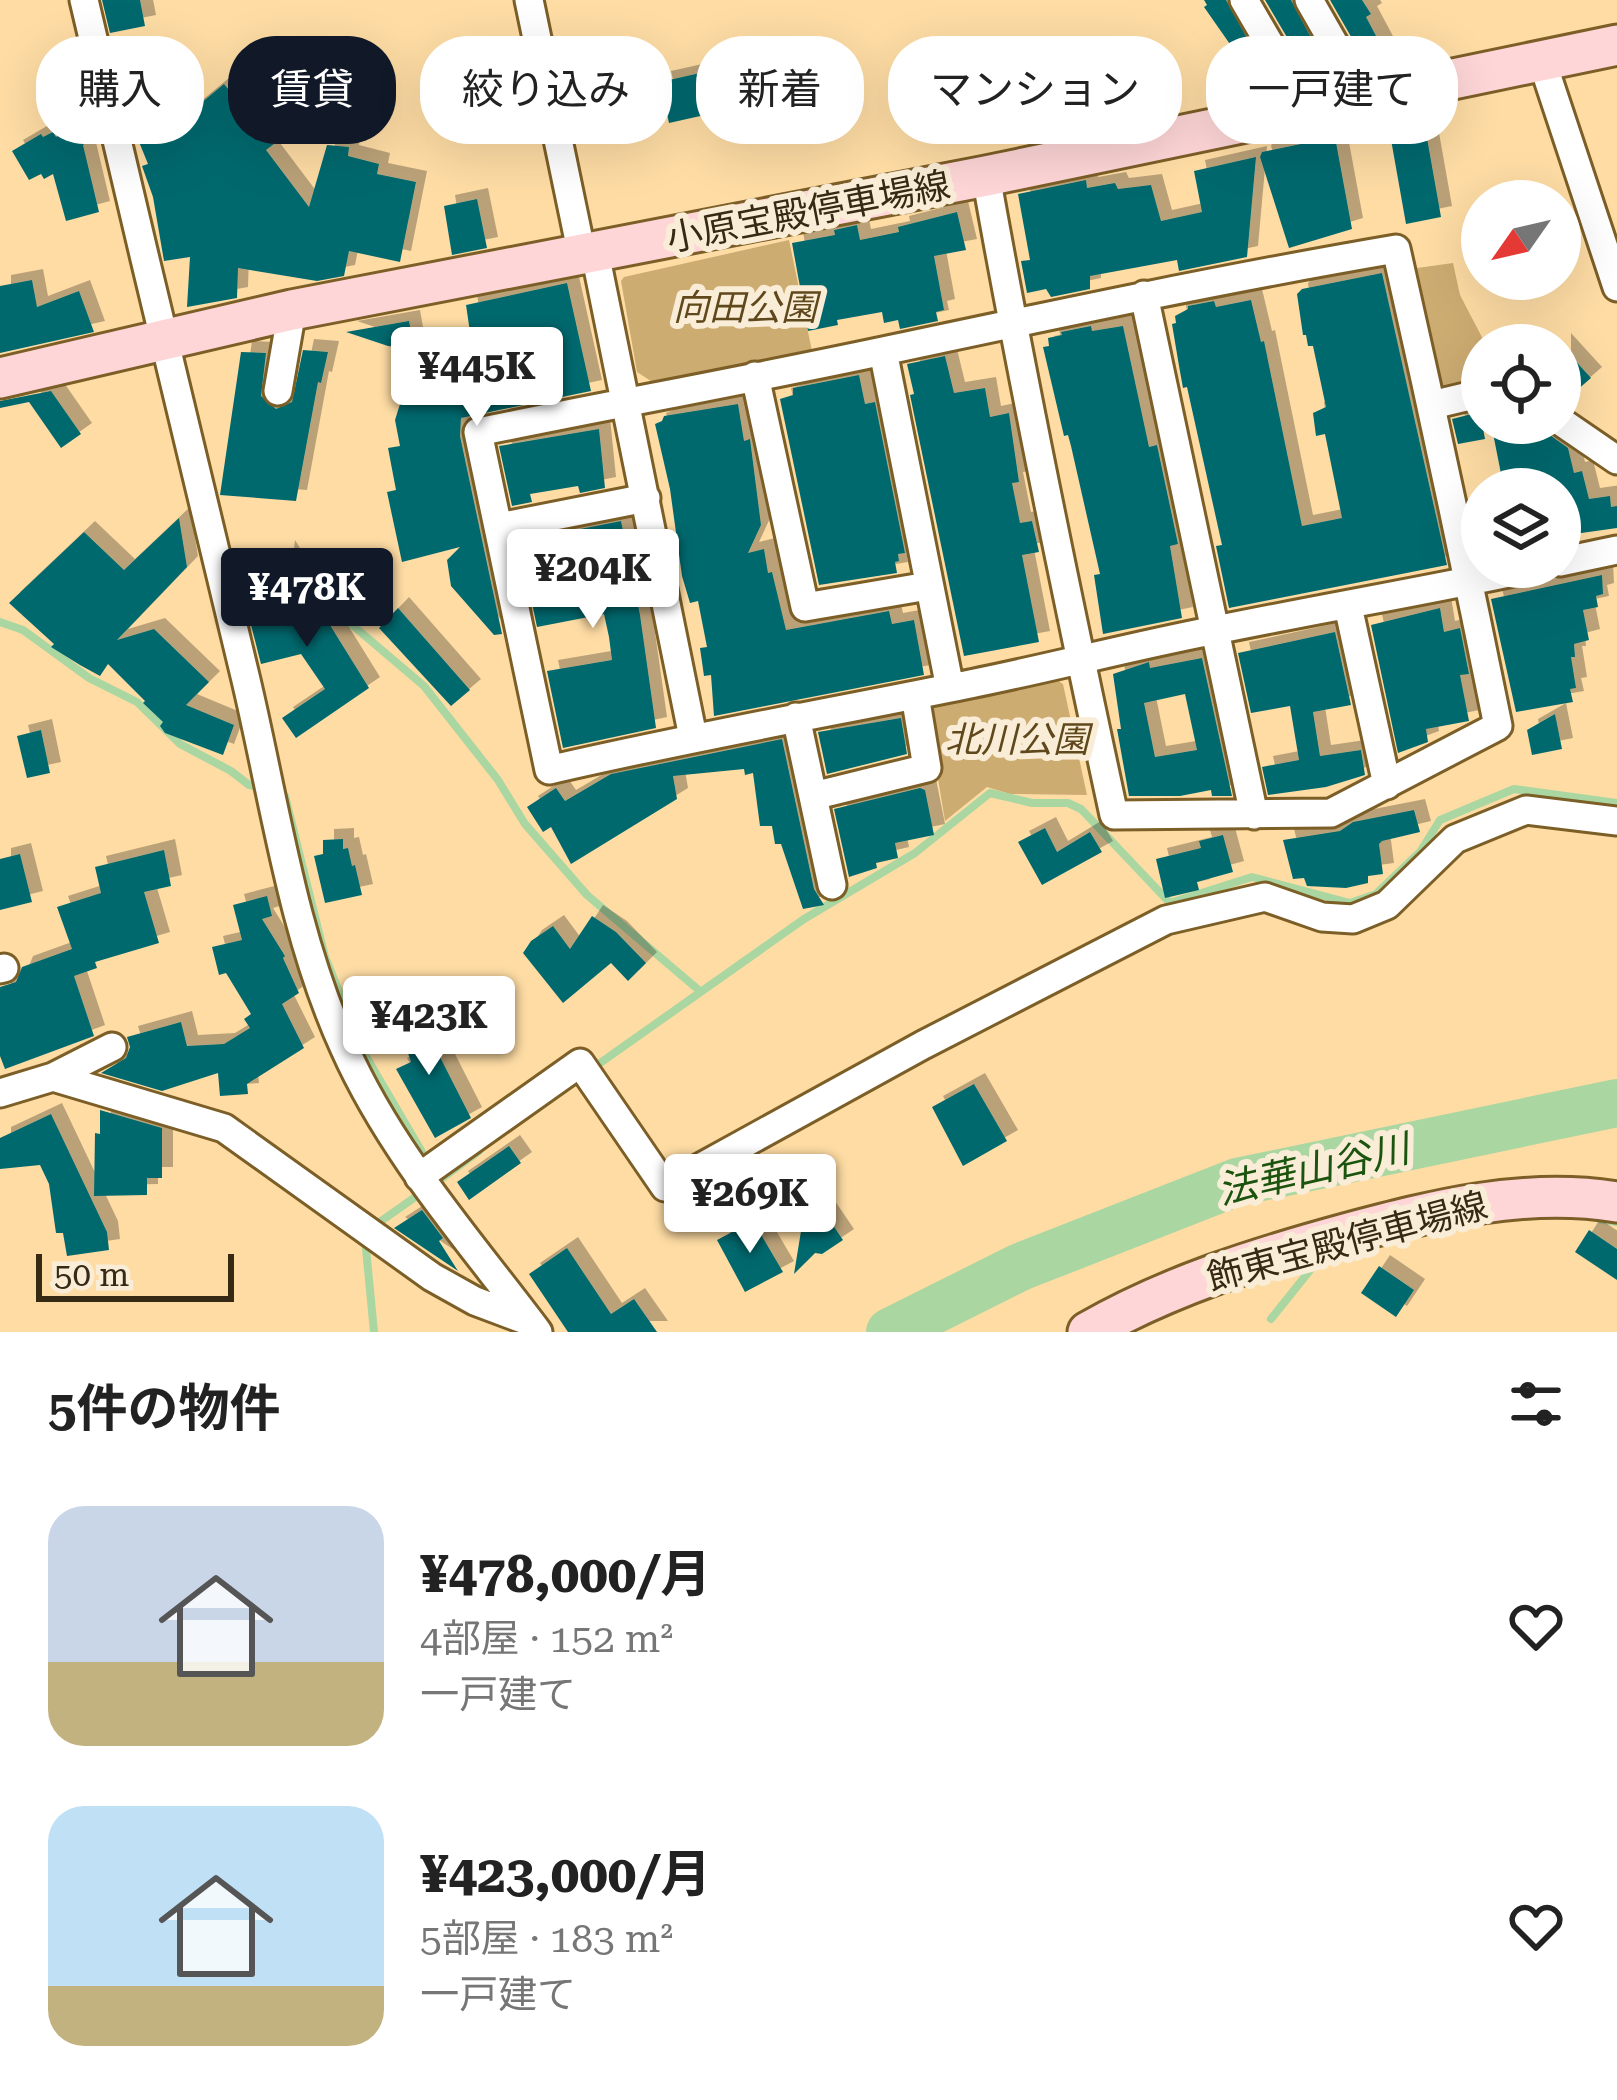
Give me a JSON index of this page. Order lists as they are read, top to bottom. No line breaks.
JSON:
{"streets":{"main road":["小原宝殿停車場線","飾東宝殿停車場線"]},"water":["法華山谷川"],"parks":["向田公園","北川公園"],"scale_bar":"50 m","north":"bottom left","page":{"chip":["購入","賃貸","絞り込み","新着","マンション","一戸建て"],"price":["¥445K","¥204K","¥478K","¥423K","¥269K"],"scale":"50 m","heading":"5件の物件","list":[{"name":"¥478,000/月","note":"4部屋 · 152 m² · 一戸建て"},{"name":"¥423,000/月","note":"5部屋 · 183 m² · 一戸建て"}]}}
